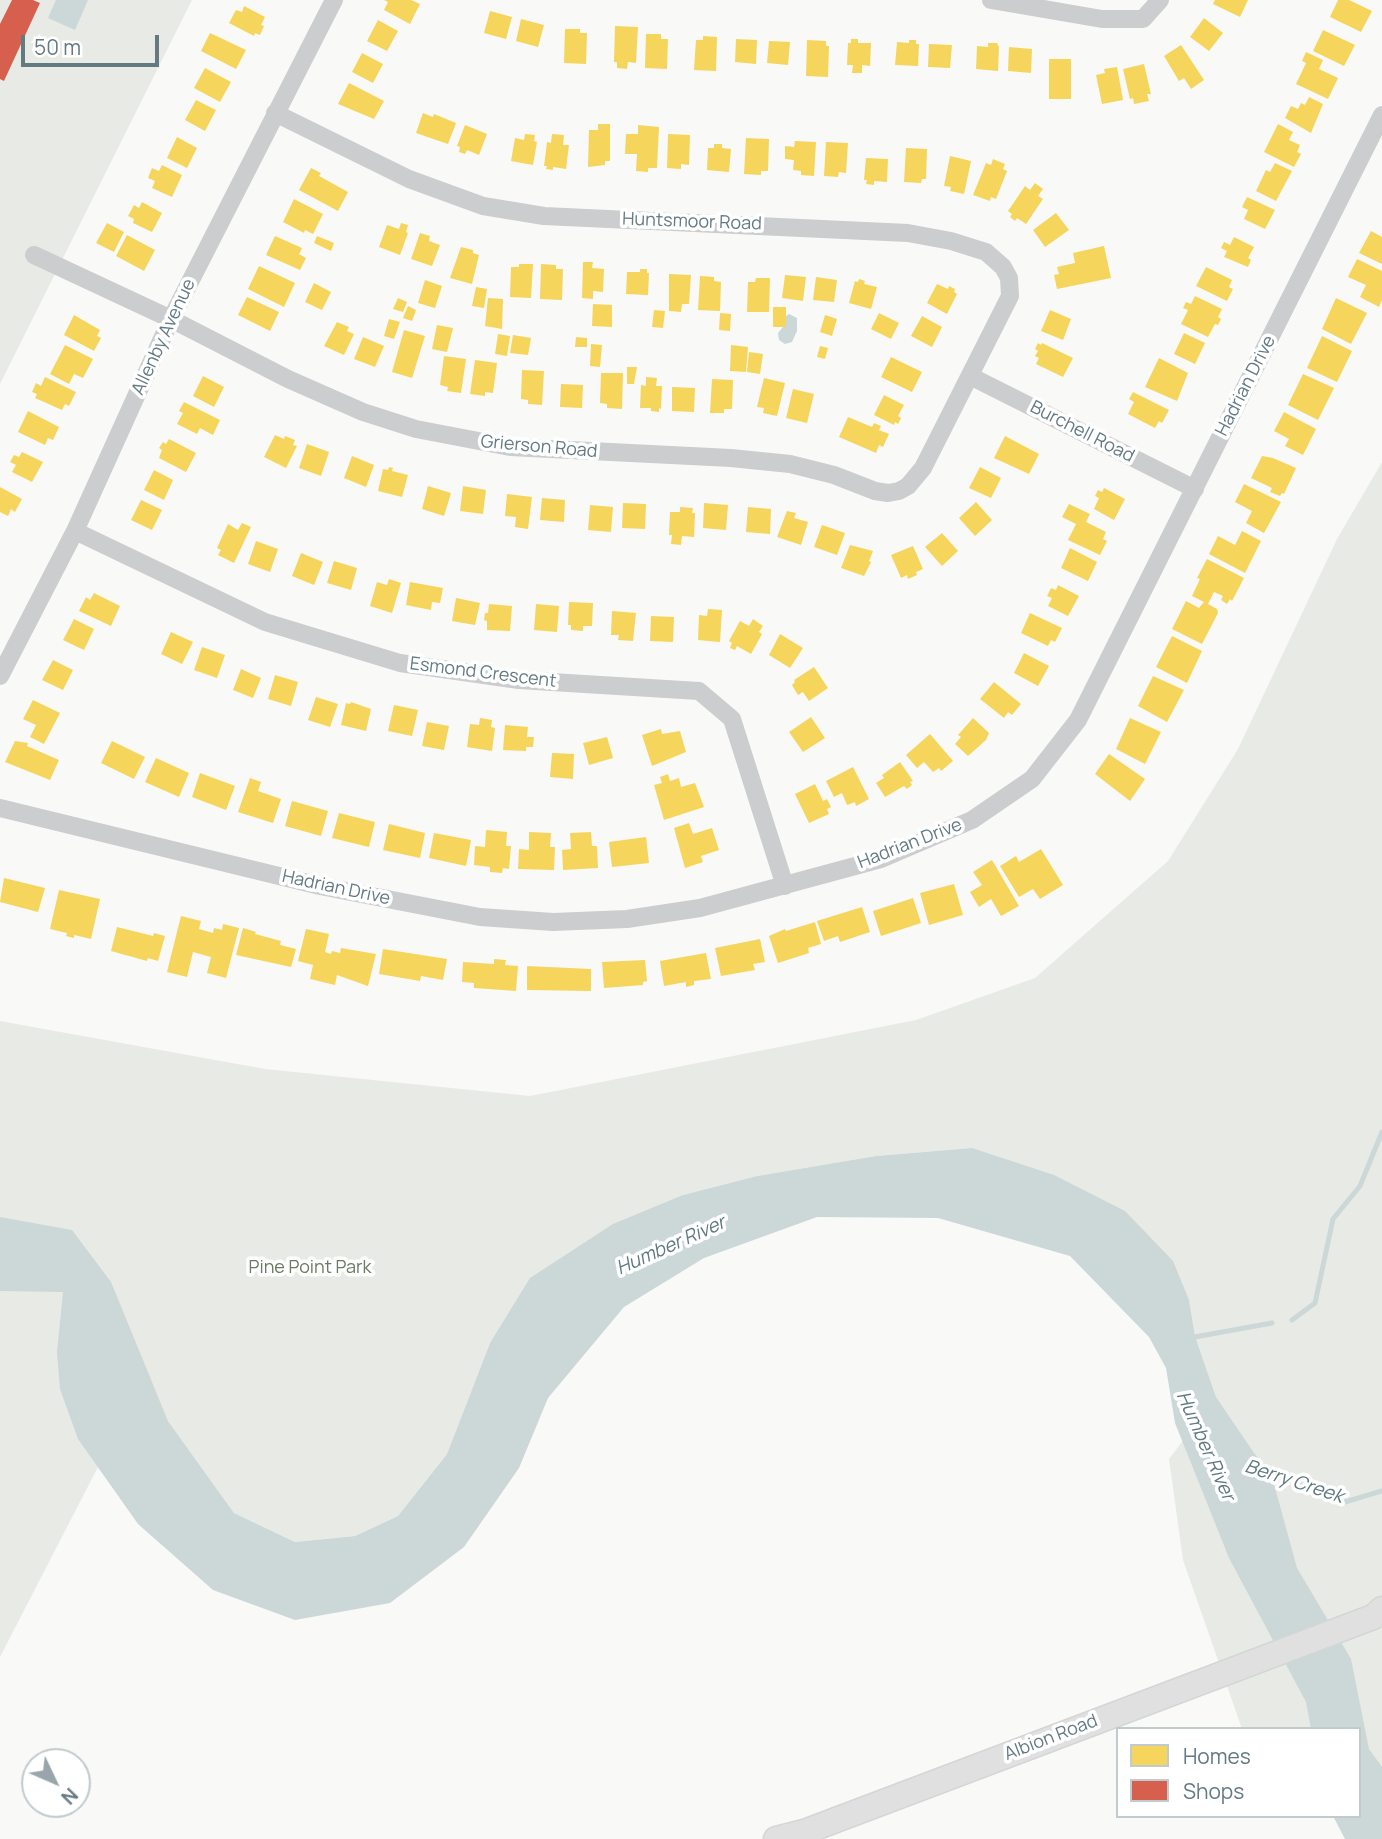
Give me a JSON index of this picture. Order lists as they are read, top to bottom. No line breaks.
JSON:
{"streets":{"main road":["Albion Road"],"street":["Huntsmoor Road","Allenby Avenue","Hadrian Drive","Burchell Road","Grierson Road","Esmond Crescent"]},"crossings":[["Huntsmoor Road","Allenby Avenue"],["Huntsmoor Road","Burchell Road"],["Huntsmoor Road","Grierson Road"],["Allenby Avenue","Grierson Road"],["Allenby Avenue","Esmond Crescent"],["Hadrian Drive","Burchell Road"],["Hadrian Drive","Esmond Crescent"],["Burchell Road","Grierson Road"]],"water":["Humber River","Berry Creek"],"parks":["Pine Point Park"],"legend":["Homes","Shops"],"scale_bar":"50 m","north":"bottom right"}
